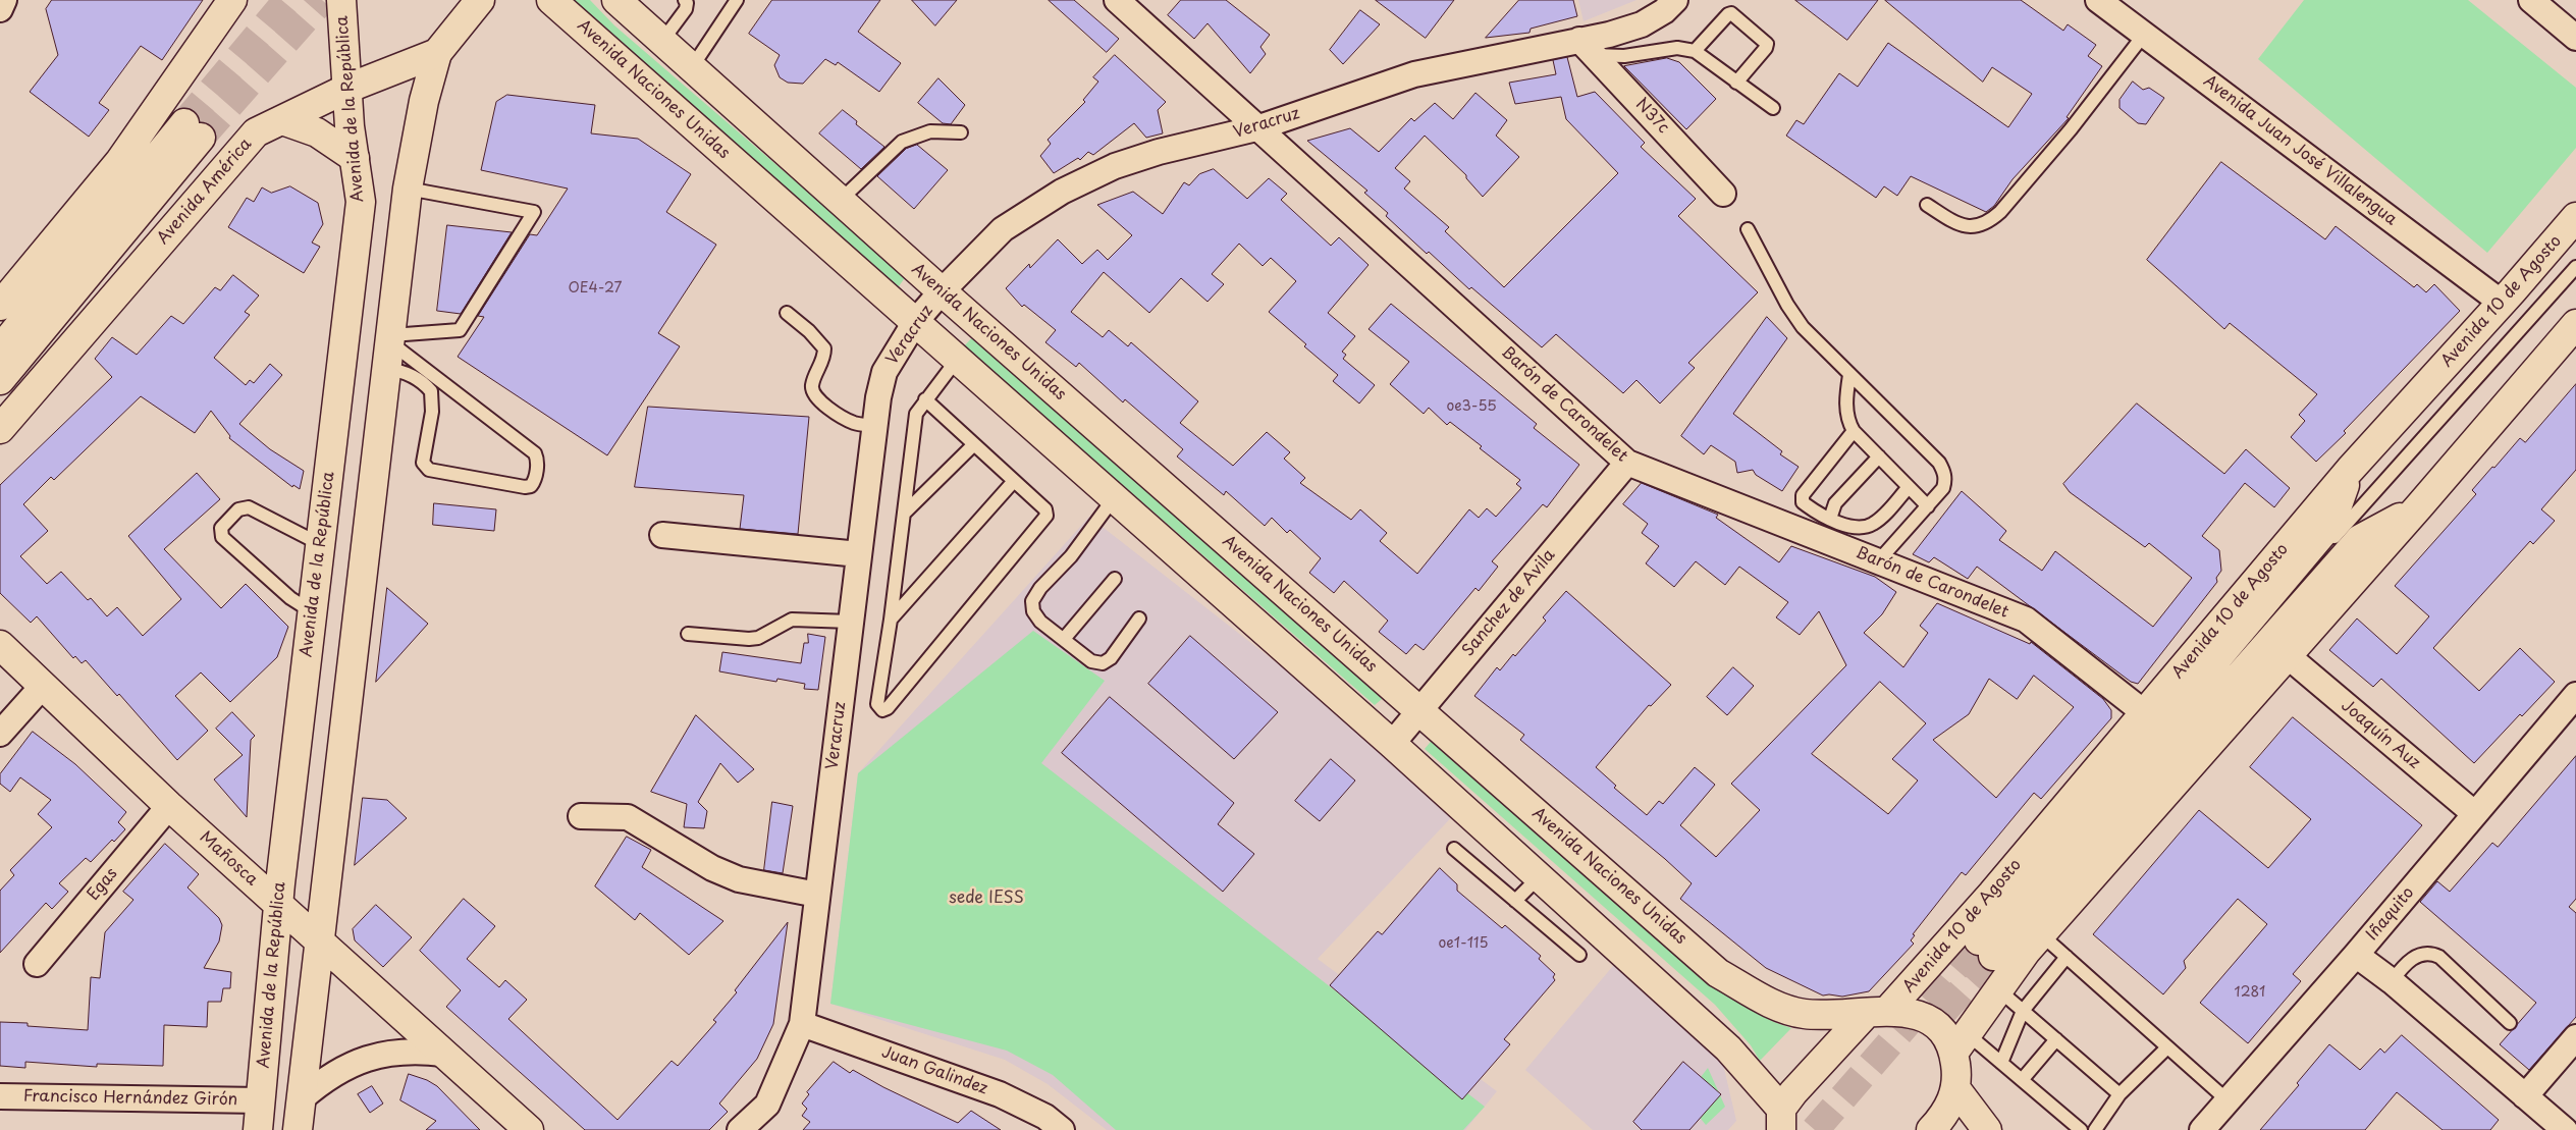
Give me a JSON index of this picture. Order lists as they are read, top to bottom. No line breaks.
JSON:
{"streets":{"main road":["Avenida Naciones Unidas","Avenida de la República","Avenida América","Avenida 10 de Agosto","Mañosca"],"street":["N37c","Veracruz","Avenida Juan José Villalengua","Barón de Carondelet","Sanchez de Avila","Joaquín Auz","Egas","Iñaquito","Juan Galindez","Francisco Hernández Girón"]},"crossings":[["Avenida Naciones Unidas","Veracruz"],["Avenida Naciones Unidas","Avenida 10 de Agosto"],["Avenida Naciones Unidas","Sanchez de Avila"],["Avenida de la República","Avenida América"],["Avenida de la República","Mañosca"],["Avenida de la República","Francisco Hernández Girón"],["N37c","Veracruz"],["Veracruz","Barón de Carondelet"],["Veracruz","Juan Galindez"],["Avenida Juan José Villalengua","Avenida 10 de Agosto"],["Avenida 10 de Agosto","Barón de Carondelet"],["Barón de Carondelet","Sanchez de Avila"],["Joaquín Auz","Iñaquito"],["Mañosca","Egas"]],"parks":["sede IESS"],"house_numbers":["OE4-27","oe3-55","oe1-115","1281"]}
